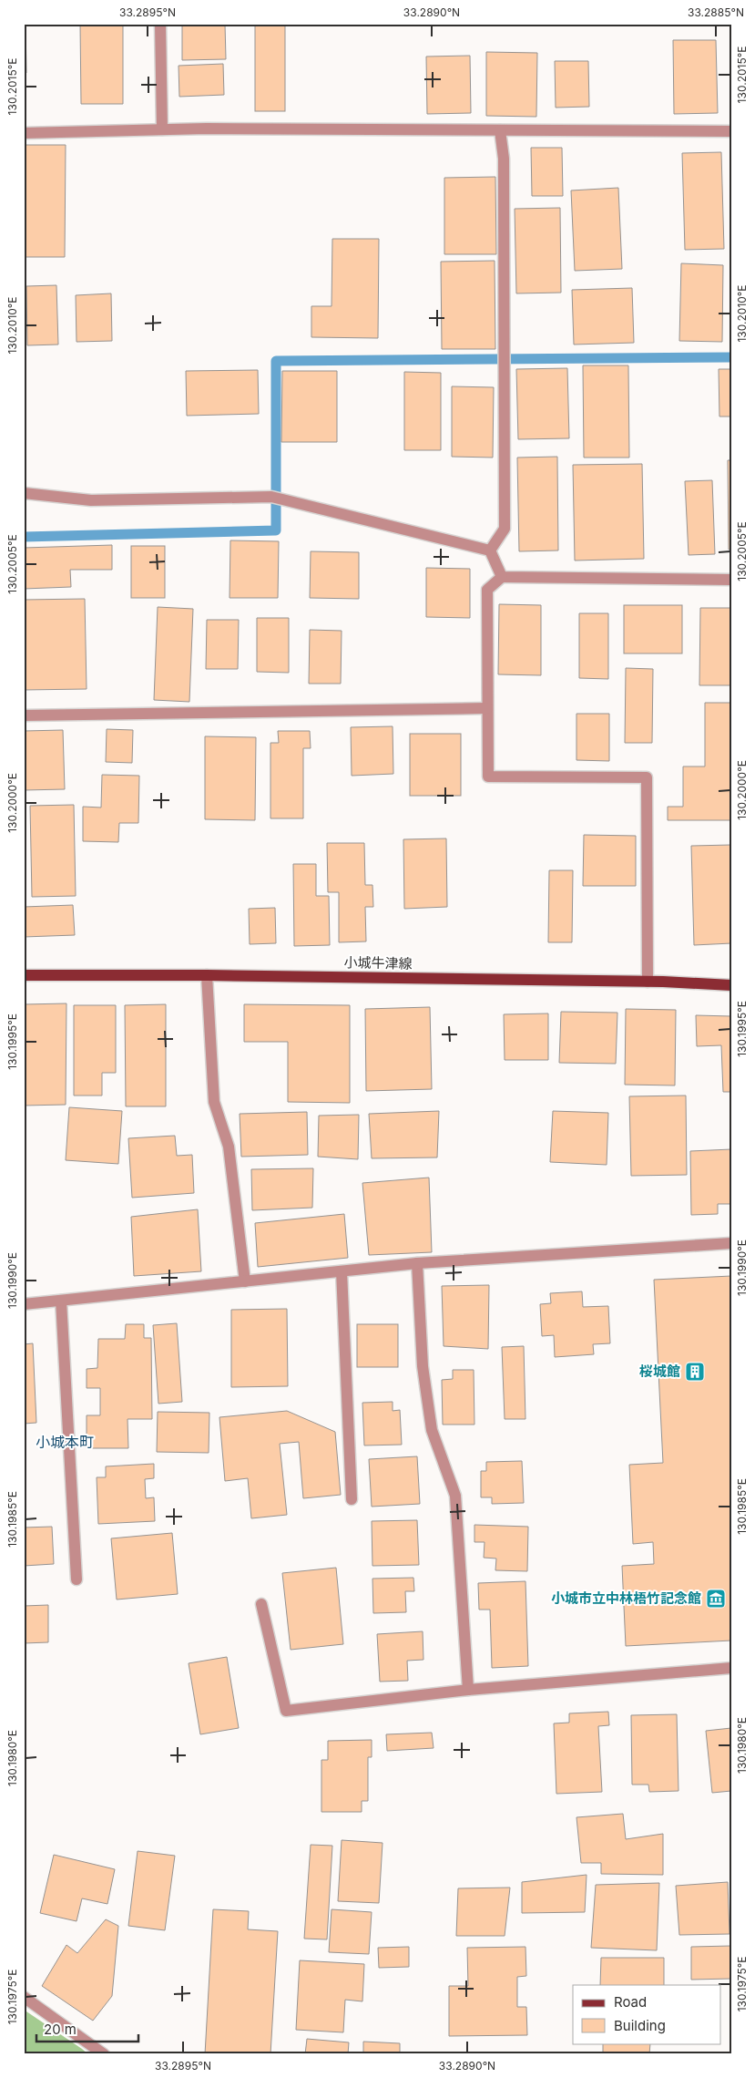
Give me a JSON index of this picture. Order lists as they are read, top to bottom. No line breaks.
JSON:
{"streets":{"main road":["小城牛津線"]},"districts":["小城本町"],"places":{"building":["桜城館"],"museum":["小城市立中林梧竹記念館"]},"legend":["Road","Building"],"scale_bar":"20 m","coordinates":["33.2895°N","33.2890°N","33.2885°N","130.2015°E","130.2010°E","130.2005°E","130.2000°E","130.1995°E","130.1990°E","130.1985°E","130.1980°E","130.1975°E"]}
